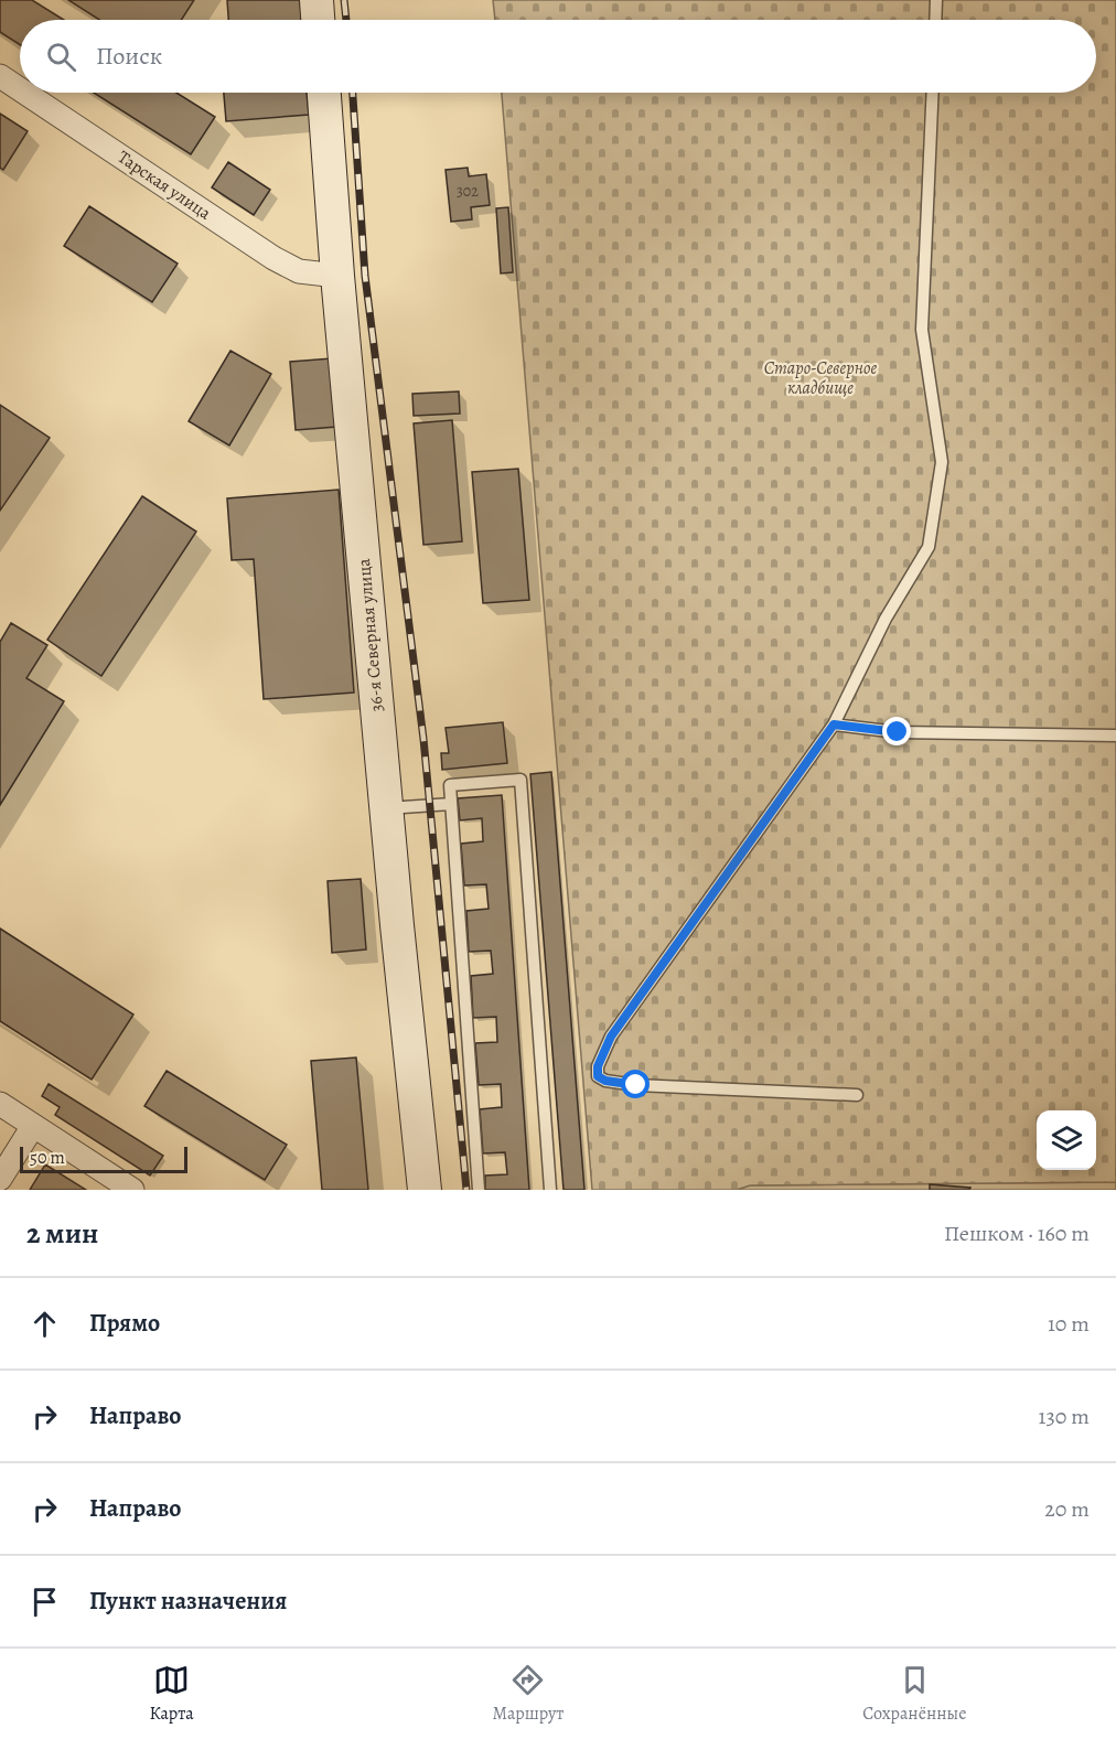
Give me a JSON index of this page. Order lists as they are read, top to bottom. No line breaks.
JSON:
{"streets":{"main road":["36-я Северная улица"],"street":["Тарская улица"]},"crossings":[["Тарская улица","36-я Северная улица"]],"parks":["Старо-Северное кладбище"],"house_numbers":["302"],"scale_bar":"50 m","page":{"search":"Поиск","scale":"50 m","heading":["2 мин","Пешком · 160 m"],"list":[["Прямо","10 m"],["Направо","130 m"],["Направо","20 m"],"Пункт назначения"],"nav":["Карта","Маршрут","Сохранённые"]}}
